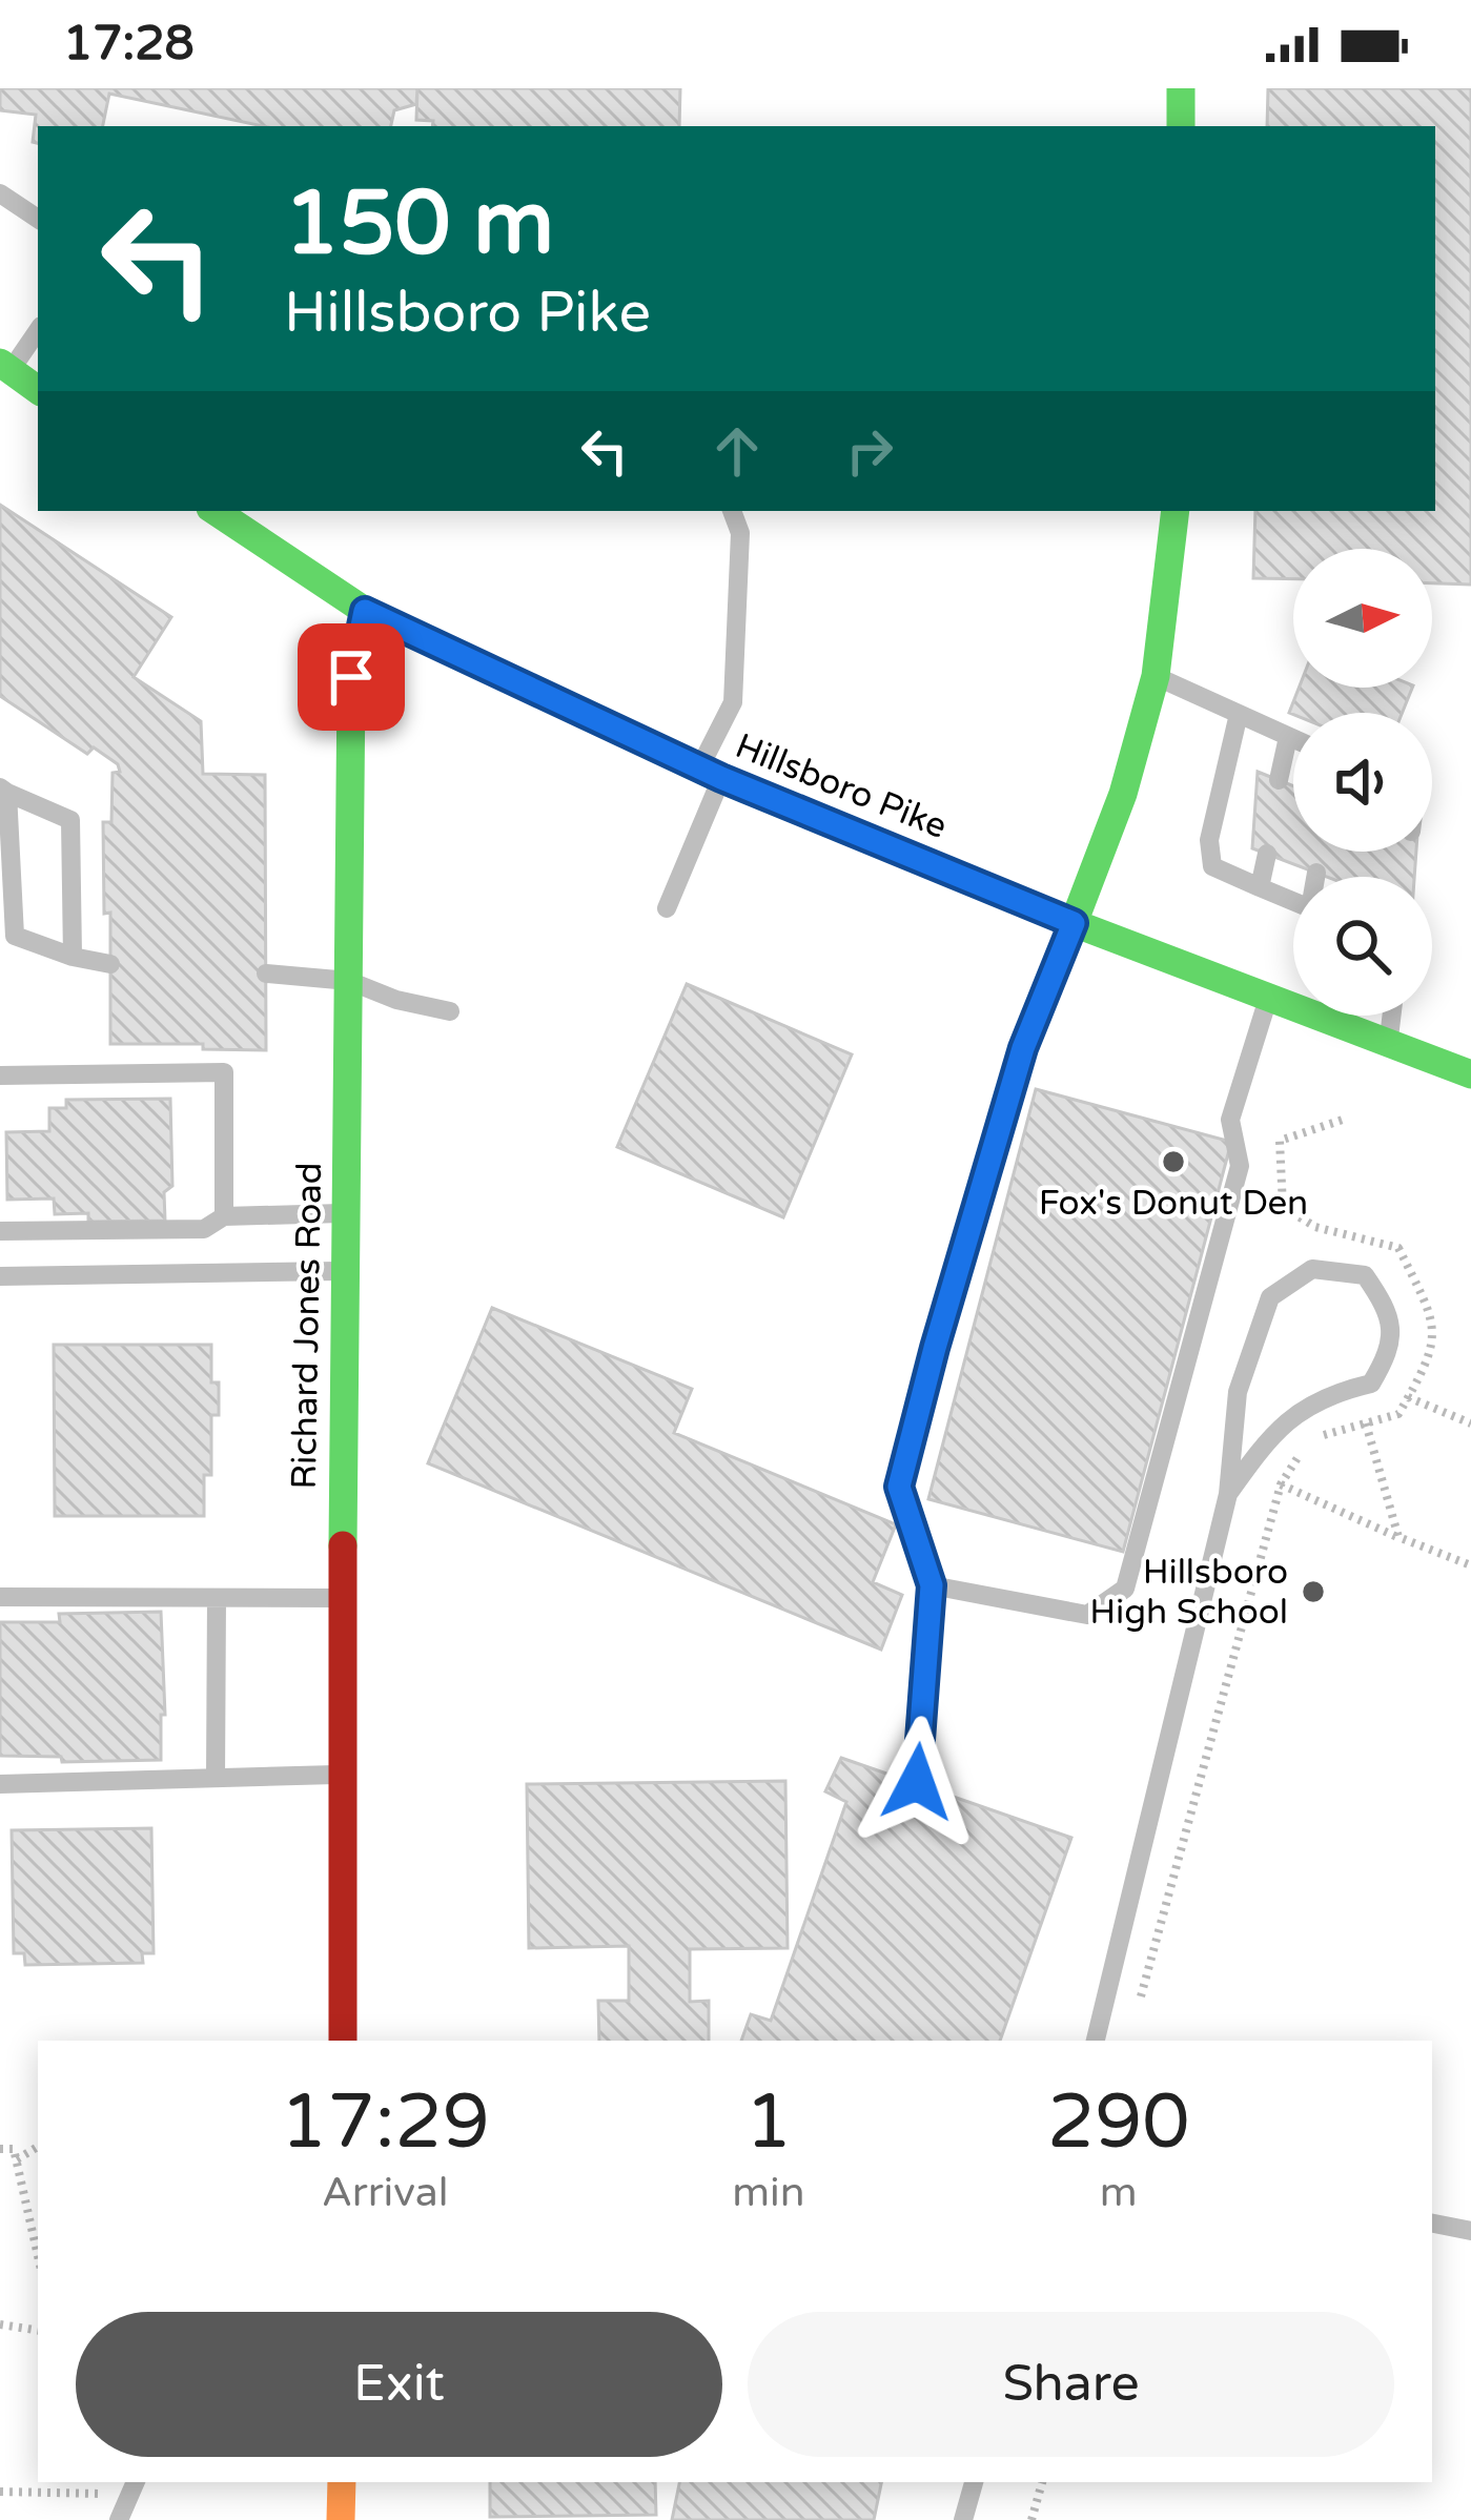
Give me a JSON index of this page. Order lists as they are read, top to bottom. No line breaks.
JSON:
{"streets":{"main road":["Hillsboro Pike","Richard Jones Road"]},"crossings":[["Hillsboro Pike","Richard Jones Road"]],"places":["Fox's Donut Den","Hillsboro High School"],"north":"right","page":{"status":"17:28","turn":["150 m","Hillsboro Pike"],"eta":["17:29","Arrival","1","min","290","m"],"buttons":["Exit","Share"]}}
